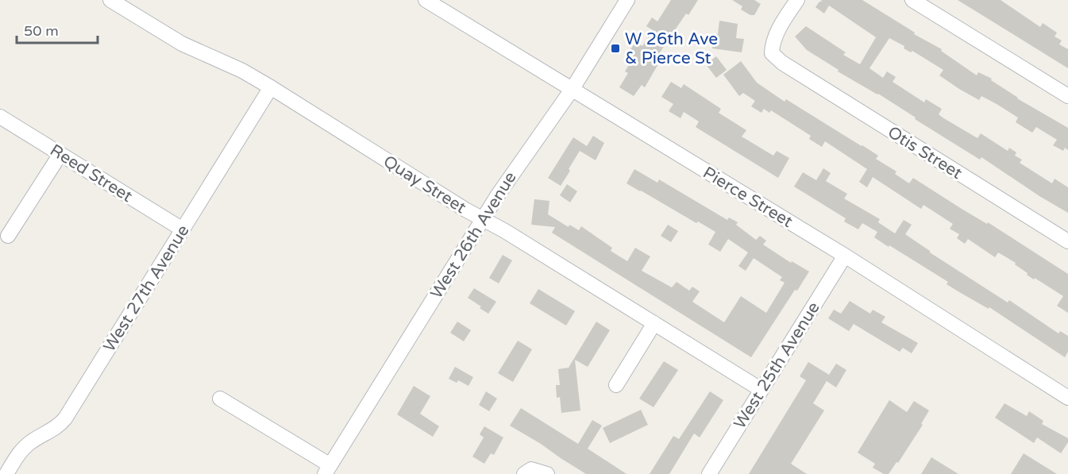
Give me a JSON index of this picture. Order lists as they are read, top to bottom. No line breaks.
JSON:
{"streets":{"street":["Otis Street","Reed Street","Quay Street","Pierce Street","West 26th Avenue","West 27th Avenue","West 25th Avenue"]},"crossings":[["Reed Street","West 27th Avenue"],["Quay Street","West 26th Avenue"],["Quay Street","West 27th Avenue"],["Quay Street","West 25th Avenue"],["Pierce Street","West 26th Avenue"],["Pierce Street","West 25th Avenue"]],"places":{"transit":["W 26th Ave & Pierce St"]},"scale_bar":"50 m"}
